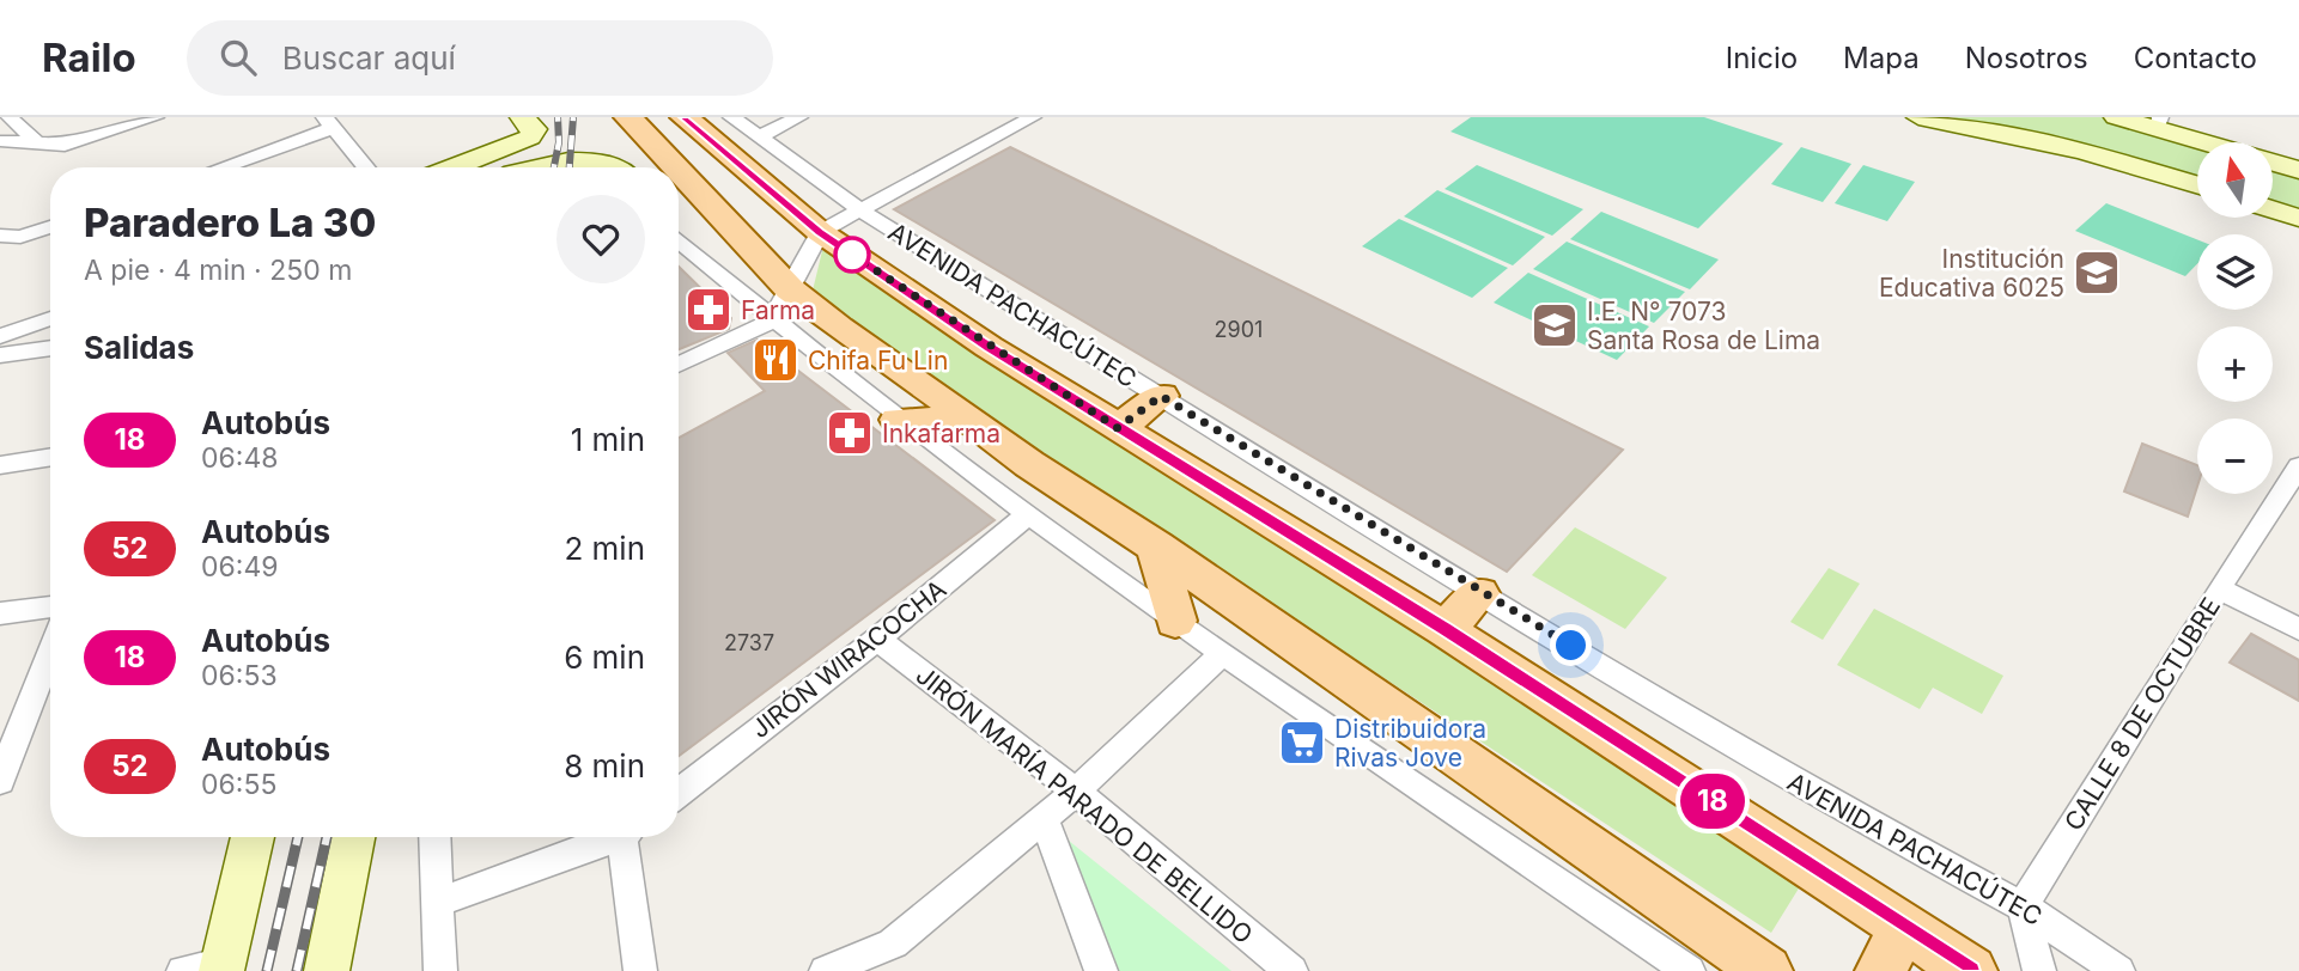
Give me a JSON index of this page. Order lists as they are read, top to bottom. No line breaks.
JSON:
{"streets":{"main road":["AVENIDA PACHACÚTEC"],"street":["JIRÓN WIRACOCHA","CALLE 8 DE OCTUBRE","JIRÓN MARÍA PARADO DE BELLIDO"]},"crossings":[["AVENIDA PACHACÚTEC","CALLE 8 DE OCTUBRE"],["JIRÓN WIRACOCHA","JIRÓN MARÍA PARADO DE BELLIDO"]],"places":{"school or university":["Institución Educativa 6025","I.E. N° 7073 Santa Rosa de Lima"],"pharmacy":["Farma","Inkafarma"],"restaurant":["Chifa Fu Lin"],"supermarket":["Distribuidora Rivas Jove"]},"lines":["bus line 18"],"house_numbers":["2901","2737"],"north":"top","page":{"header":"Railo","search":"Buscar aquí","nav":["Inicio","Mapa","Nosotros","Contacto"],"on_map":"18","map_buttons":["+","−"],"heading":[["Paradero La 30","A pie · 4 min · 250 m"],"Salidas"],"list":[{"mark":"18","name":"Autobús","note":"06:48","value":"1 min"},{"mark":"52","name":"Autobús","note":"06:49","value":"2 min"},{"mark":"18","name":"Autobús","note":"06:53","value":"6 min"},{"mark":"52","name":"Autobús","note":"06:55","value":"8 min"}]}}
